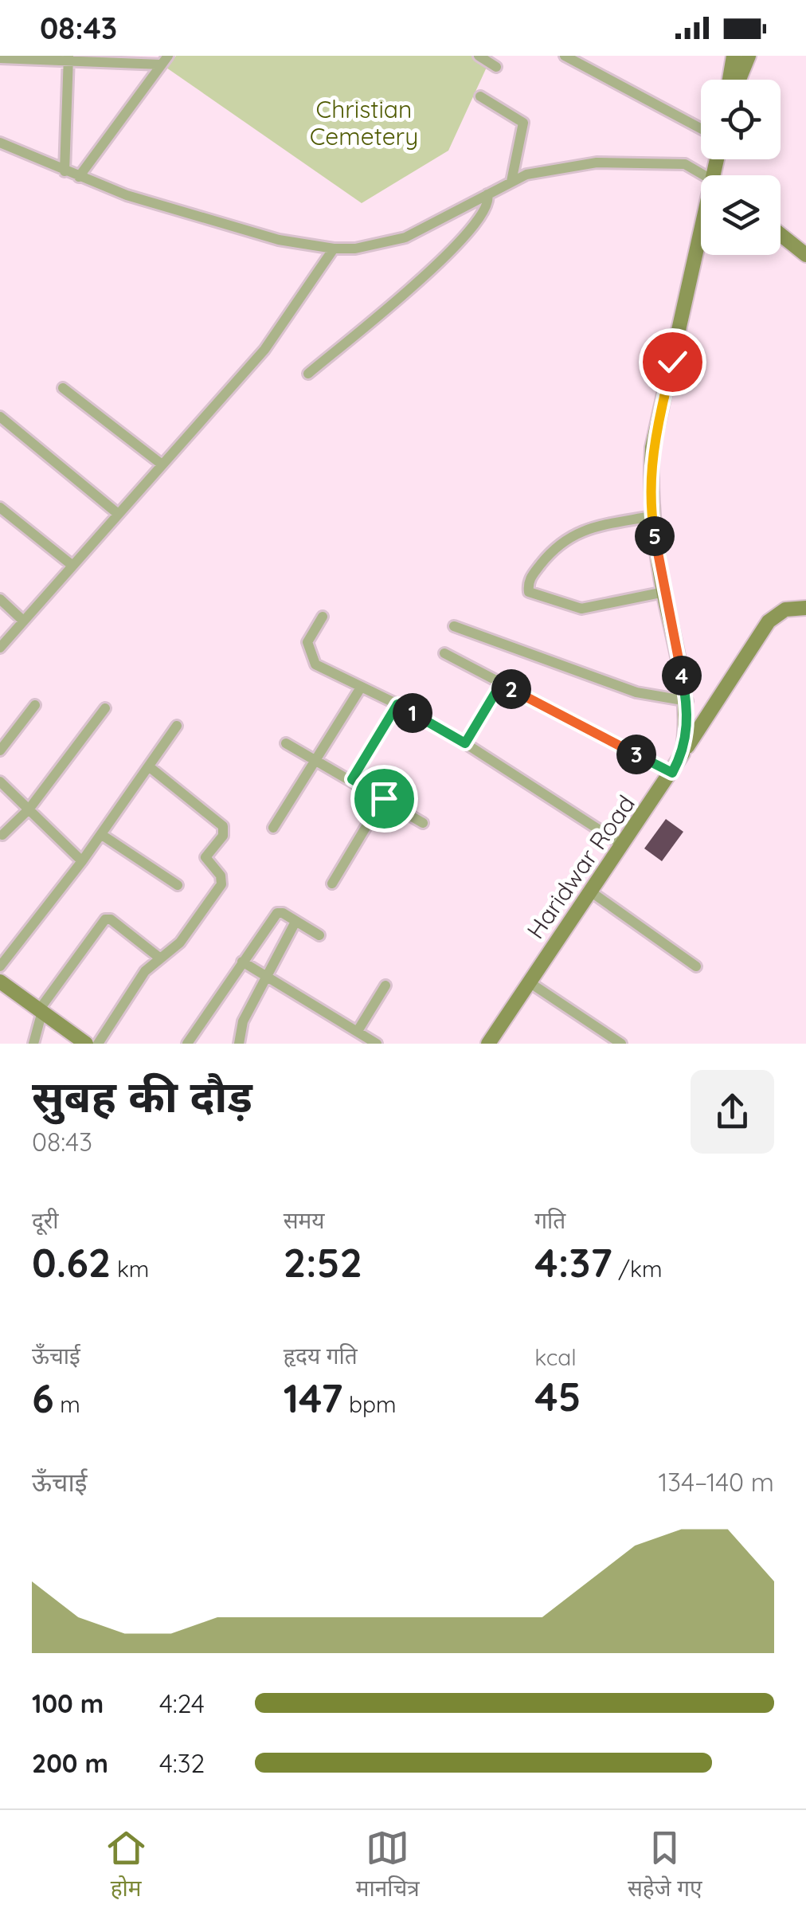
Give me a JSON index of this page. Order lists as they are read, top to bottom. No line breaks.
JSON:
{"streets":{"main road":["Haridwar Road"]},"parks":["Christian Cemetery"],"page":{"status":"08:43","pins":["5","4","2","1","3"],"heading":["सुबह की दौड़","08:43"],"stats":[["दूरी","0.62 km"],["समय","2:52"],["गति","4:37 /km"],["ऊँचाई","6 m"],["हृदय गति","147 bpm"],["kcal","45"]],"chart":["ऊँचाई","134–140 m"],"list":[{"name":"100 m","note":"4:24"},{"name":"200 m","note":"4:32"}],"tabs":["होम","मानचित्र","सहेजे गए"]}}
